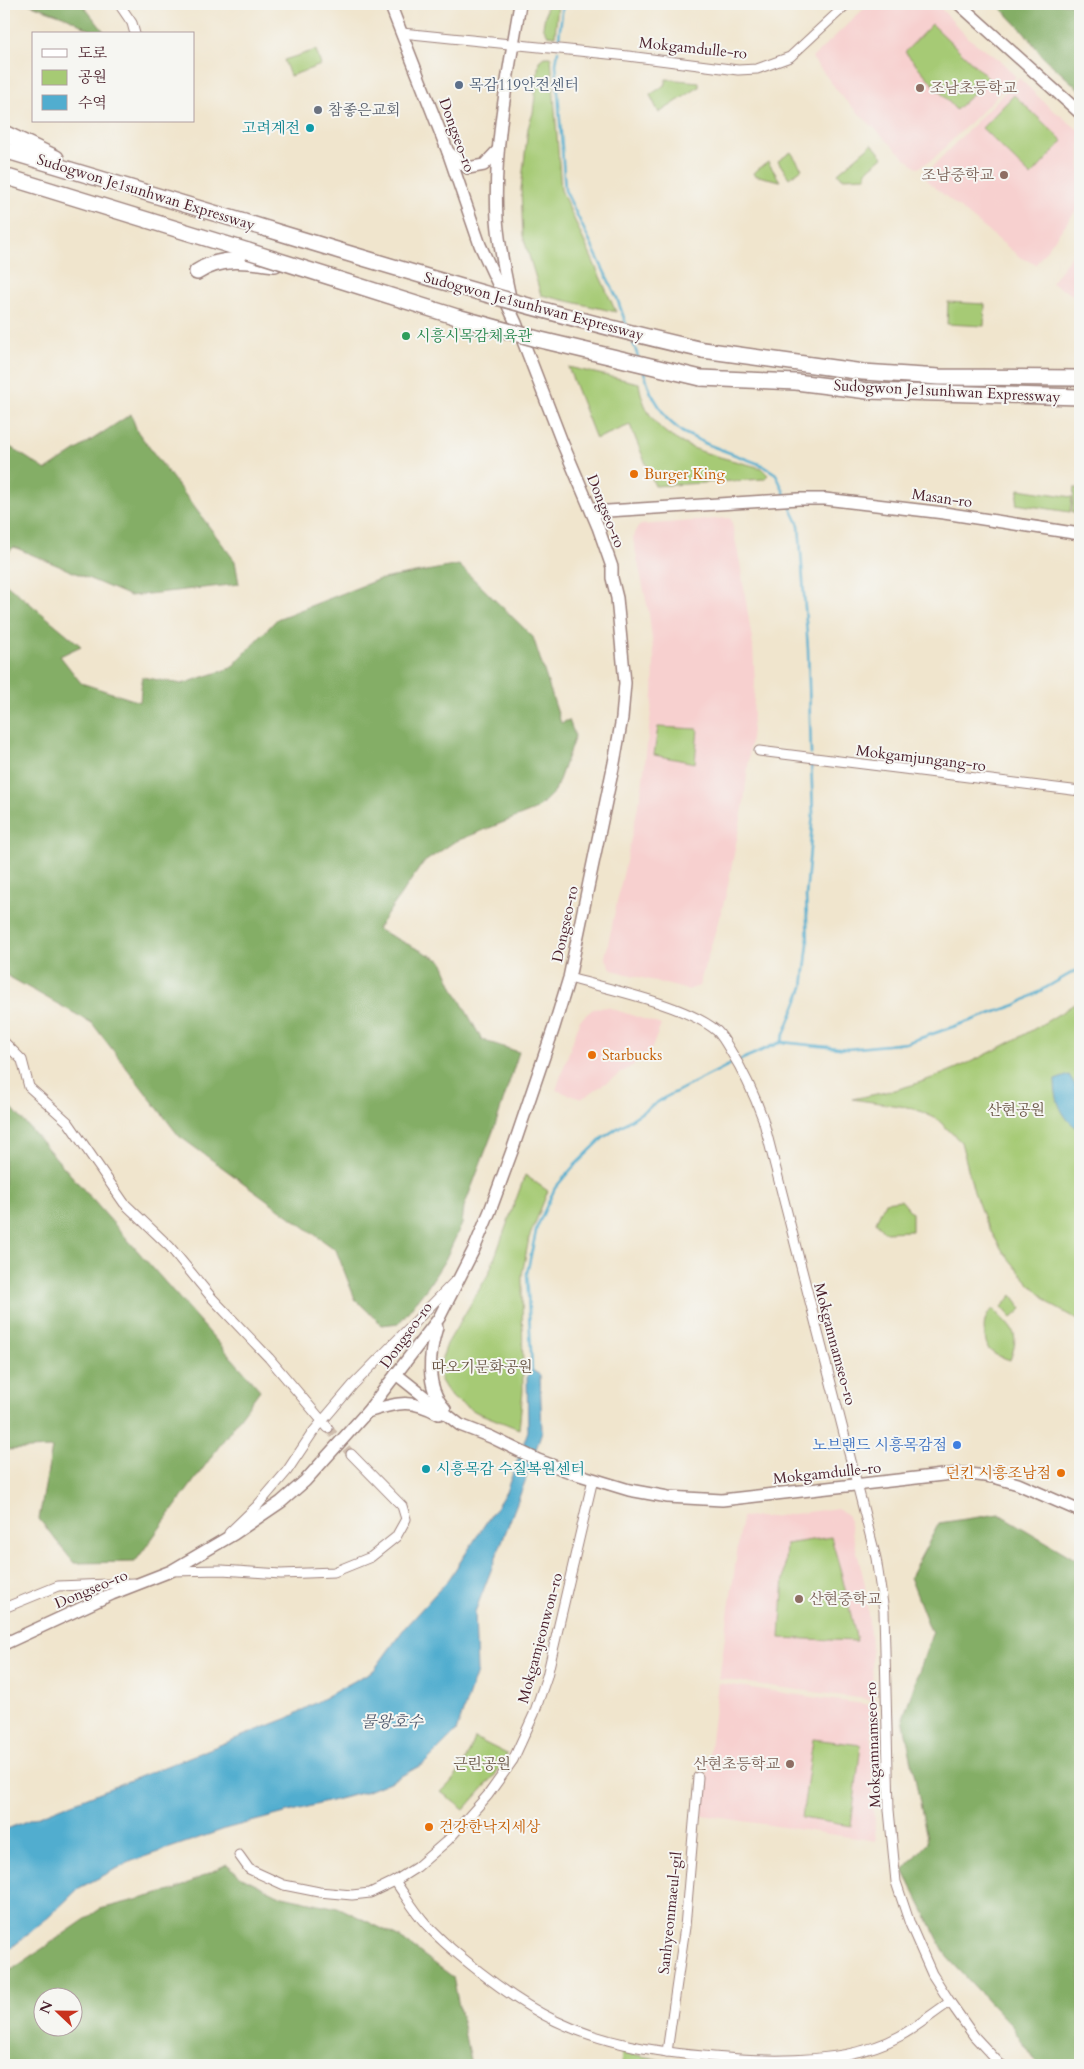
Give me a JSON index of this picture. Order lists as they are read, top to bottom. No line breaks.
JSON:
{"streets":{"highway":["Sudogwon Je1sunhwan Expressway"],"street":["Mokgamdulle-ro","Dongseo-ro","Masan-ro","Mokgamjungang-ro","Mokgamnamseo-ro","Mokgamjeonwon-ro","Sanhyeonmaeul-gil"]},"crossings":[["Mokgamdulle-ro","Dongseo-ro"],["Mokgamdulle-ro","Mokgamnamseo-ro"],["Mokgamdulle-ro","Mokgamjeonwon-ro"],["Dongseo-ro","Masan-ro"],["Dongseo-ro","Mokgamnamseo-ro"]],"water":["물왕호수"],"parks":["산현공원","따오기문화공원","근린공원"],"places":["목감119안전센터","조남초등학교","참좋은교회","고려계전","조남중학교","시흥시목감체육관","Burger King","Starbucks","노브랜드 시흥목감점","시흥목감 수질복원센터","던킨 시흥조남점","산현중학교","산현초등학교","건강한낙지세상"],"legend":["도로","공원","수역"],"north":"left"}
